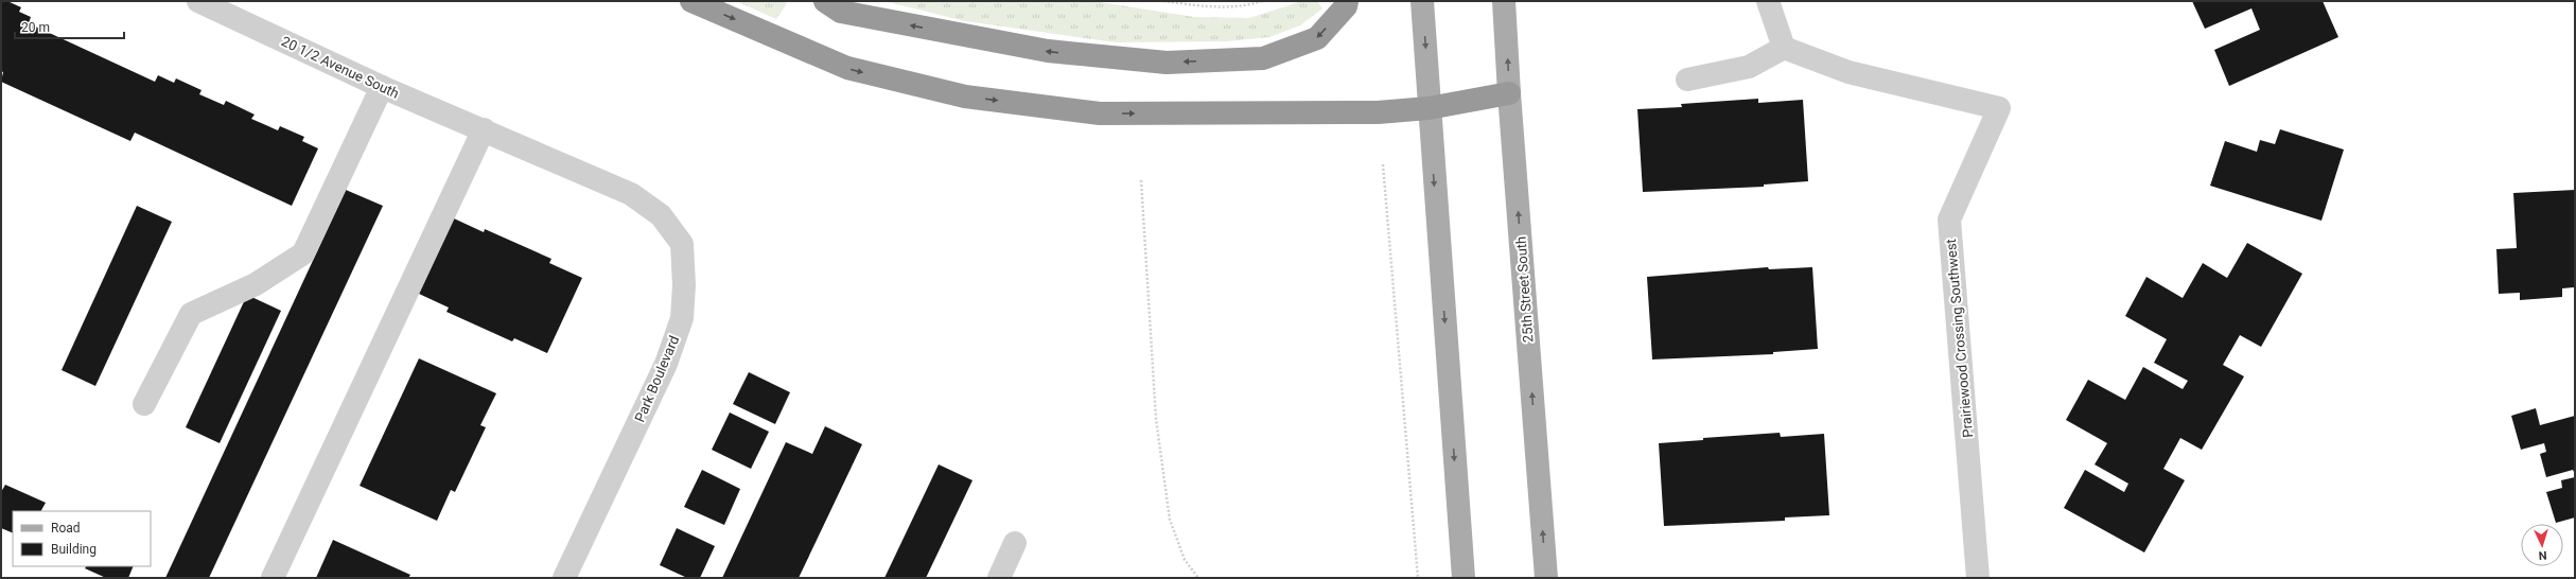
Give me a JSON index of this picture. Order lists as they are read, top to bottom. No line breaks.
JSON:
{"streets":{"main road":["25th Street South"],"street":["20 1/2 Avenue South","Prairiewood Crossing Southwest","Park Boulevard"]},"crossings":[["20 1/2 Avenue South","Park Boulevard"]],"legend":["Road","Building"],"scale_bar":"20 m","north":"bottom"}
